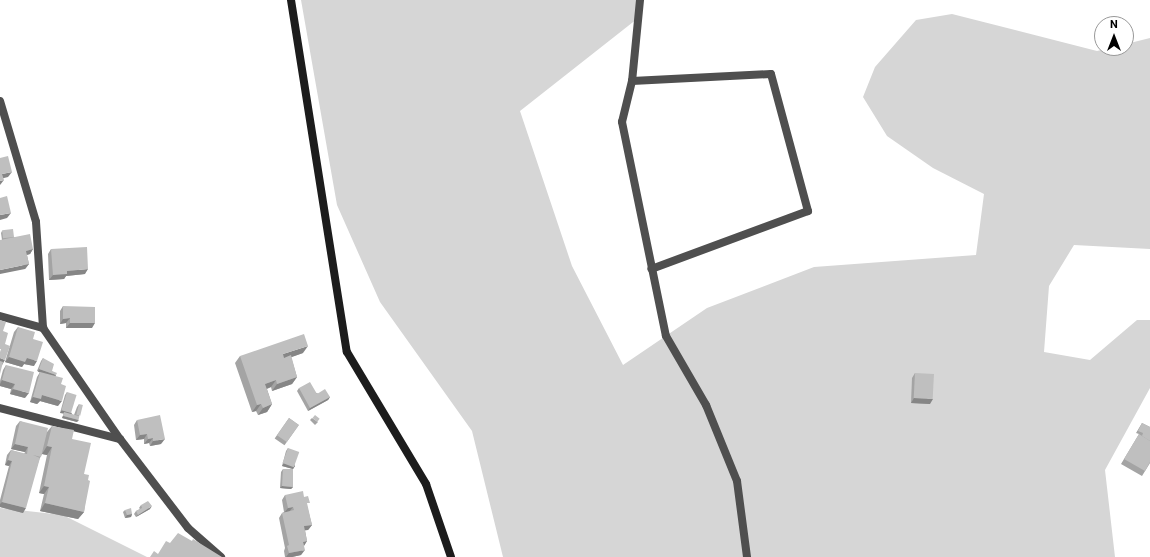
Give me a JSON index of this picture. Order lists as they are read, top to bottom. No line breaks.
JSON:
{"north":"top"}
